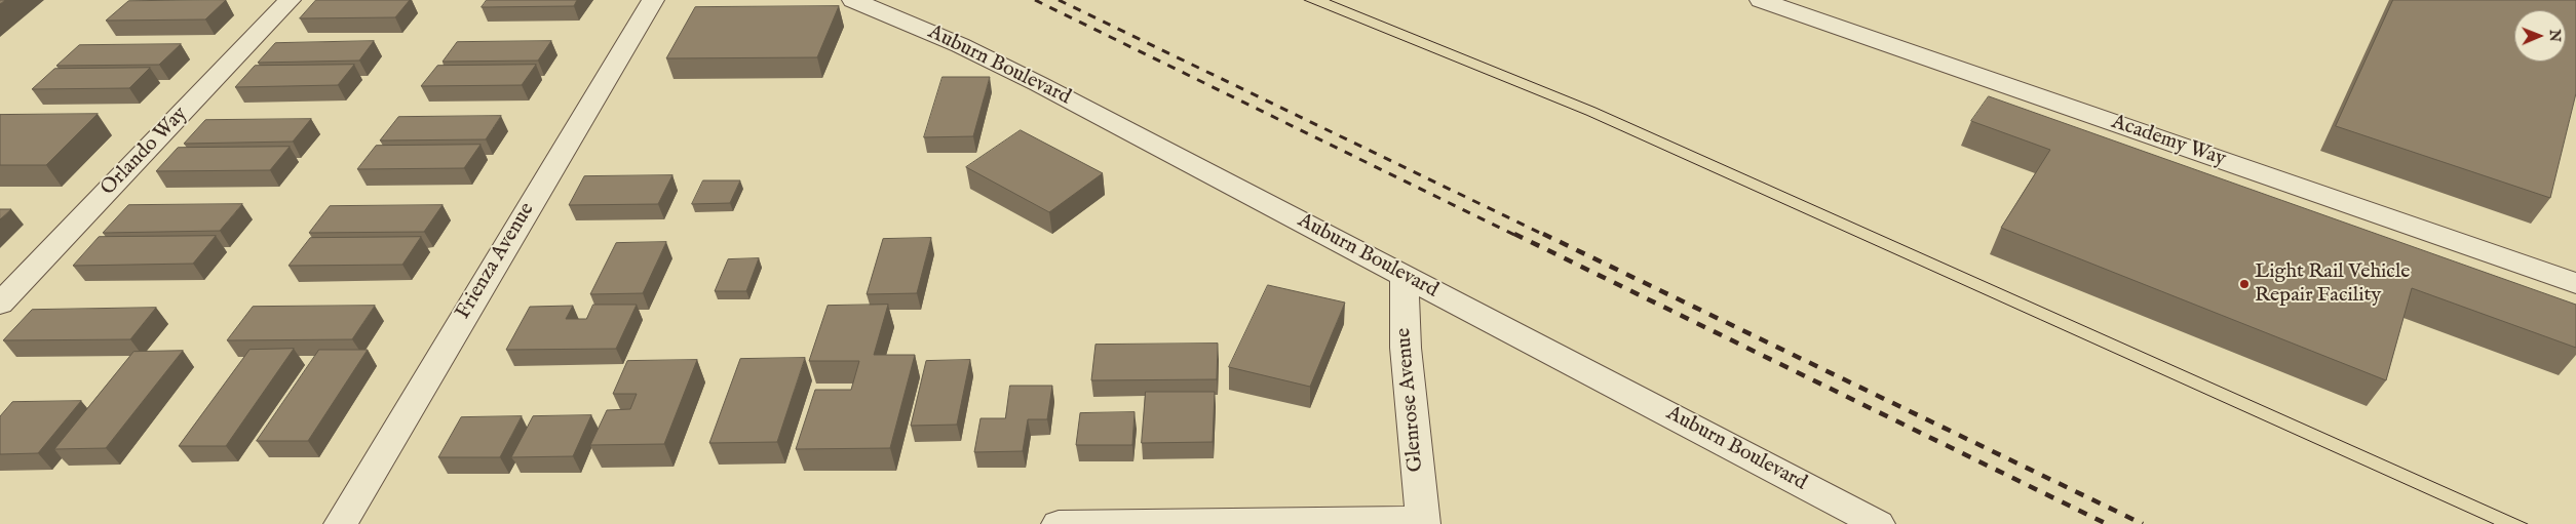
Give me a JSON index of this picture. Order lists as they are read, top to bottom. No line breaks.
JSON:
{"streets":{"street":["Auburn Boulevard","Academy Way","Orlando Way","Frienza Avenue","Glenrose Avenue"]},"crossings":[["Auburn Boulevard","Glenrose Avenue"]],"places":["Light Rail Vehicle Repair Facility"],"north":"right"}
